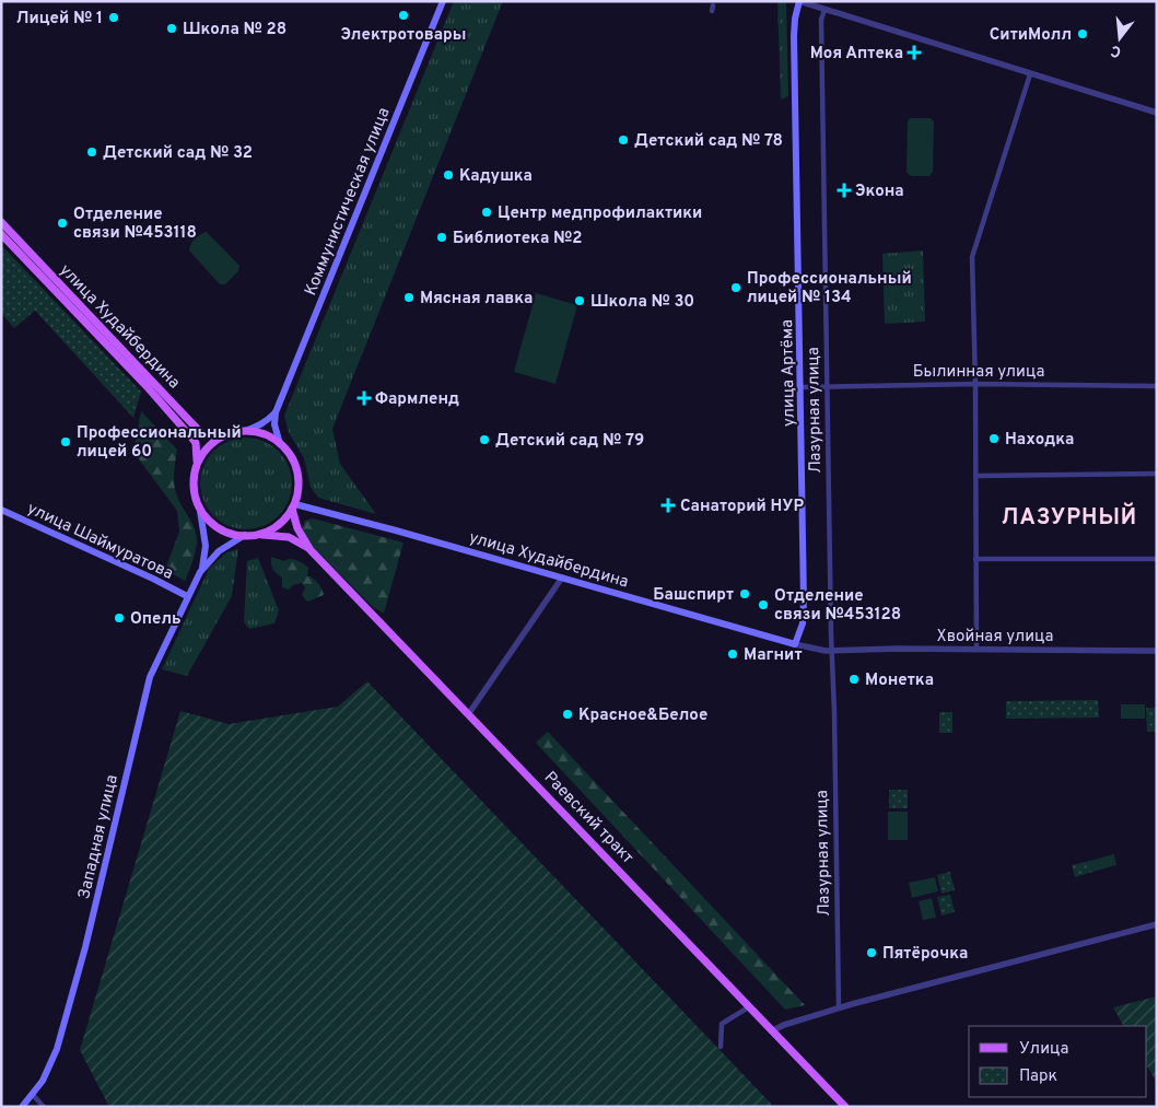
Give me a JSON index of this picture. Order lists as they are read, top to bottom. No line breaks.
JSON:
{"streets":{"main road":["Коммунистическая улица","улица Худайбердина","улица Артёма","улица Шаймуратова","Раевский тракт","Западная улица"],"street":["Былинная улица","Лазурная улица","Хвойная улица"]},"crossings":[["Коммунистическая улица","улица Худайбердина"],["Коммунистическая улица","Раевский тракт"],["Коммунистическая улица","Западная улица"],["улица Худайбердина","улица Артёма"],["улица Худайбердина","Хвойная улица"],["улица Худайбердина","Раевский тракт"],["улица Худайбердина","Западная улица"],["Былинная улица","улица Артёма"],["Былинная улица","Лазурная улица"],["улица Артёма","Хвойная улица"],["Лазурная улица","Хвойная улица"],["улица Шаймуратова","Западная улица"],["Раевский тракт","Западная улица"]],"districts":["ЛАЗУРНЫЙ"],"places":{"other":["Электротовары","Лицей № 1","Школа № 28","СитиМолл","Детский сад № 78","Детский сад № 32","Кадушка","Центр медпрофилактики","Отделение связи №453118","Библиотека №2","Профессиональный лицей № 134","Мясная лавка","Школа № 30","Находка","Детский сад № 79","Профессиональный лицей 60","Башспирт","Отделение связи №453128","Опель","Магнит","Монетка","Красное&Белое","Пятёрочка"],"health":["Моя Аптека","Экона","Фармленд","Санаторий НУР"]},"legend":["Улица","Парк"],"north":"bottom"}
